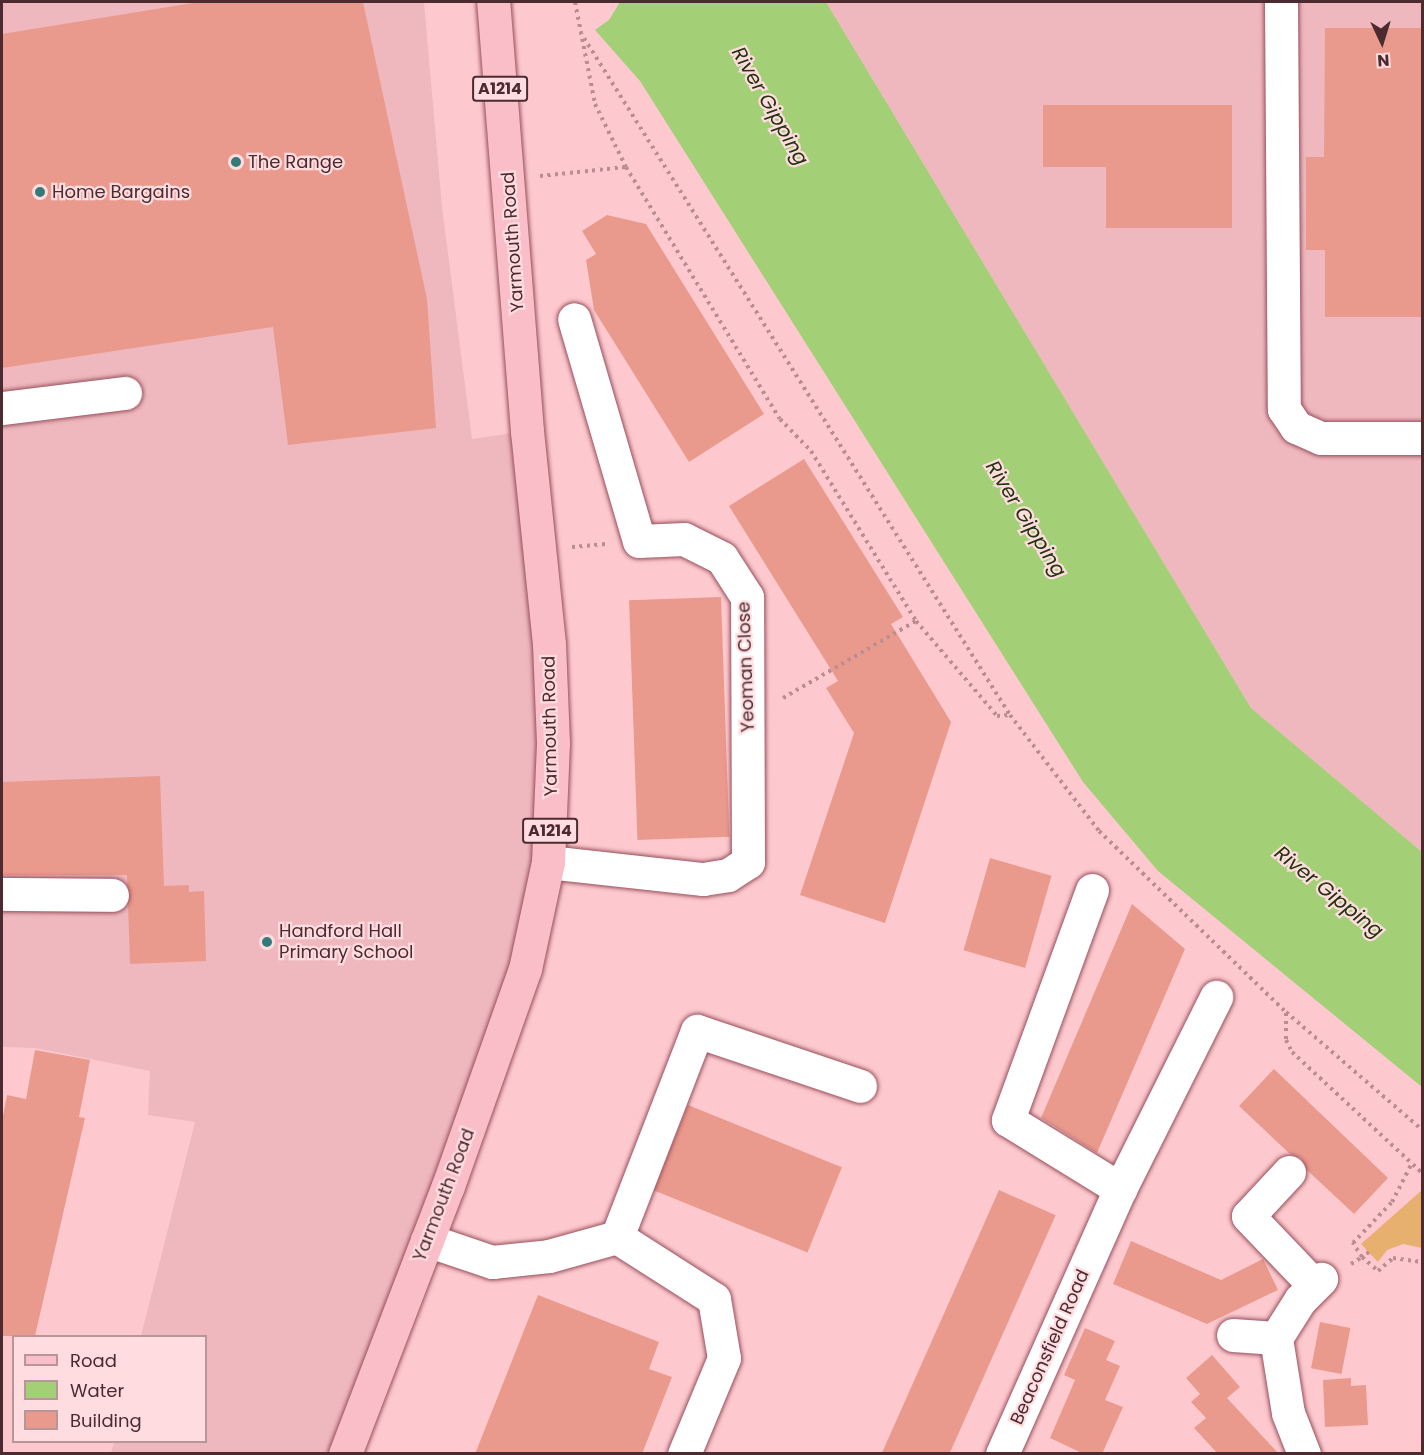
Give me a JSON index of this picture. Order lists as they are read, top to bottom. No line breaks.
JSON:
{"streets":{"main road":["A1214","Yarmouth Road"],"street":["Yeoman Close","Beaconsfield Road"]},"crossings":[["Yarmouth Road","Yeoman Close"]],"water":["River Gipping"],"places":["The Range","Home Bargains","Handford Hall Primary School"],"legend":["Road","Water","Building"],"north":"bottom"}
